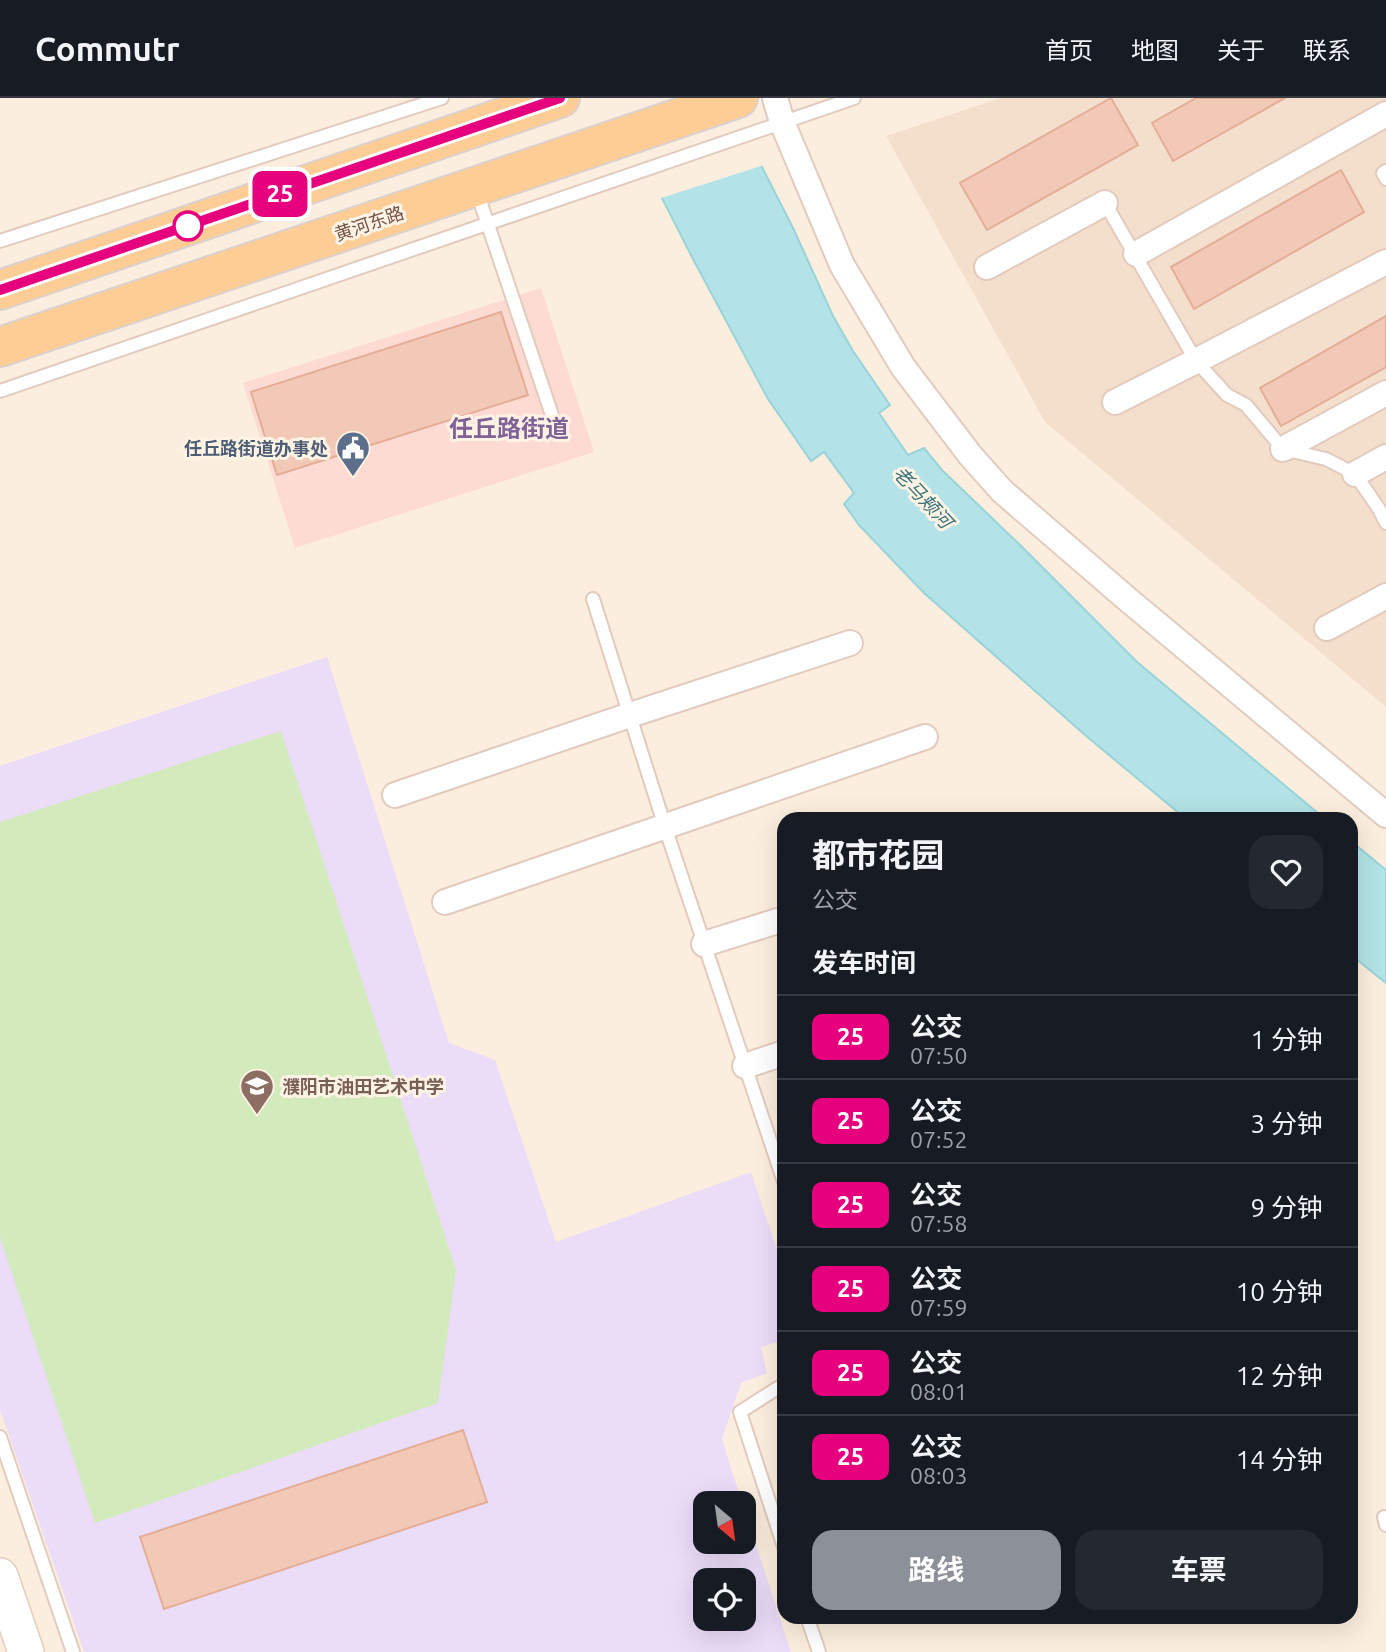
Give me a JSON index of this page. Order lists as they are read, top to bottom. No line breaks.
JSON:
{"streets":{"main road":["黄河东路"]},"districts":["任丘路街道"],"water":["老马颊河"],"places":{"public building":["任丘路街道办事处"],"school or university":["濮阳市油田艺术中学"]},"lines":["bus line 25"],"north":"bottom right","page":{"header":"Commutr","nav":["首页","地图","关于","联系"],"on_map":"25","heading":[["都市花园","公交"],"发车时间"],"list":[{"mark":"25","name":"公交","note":"07:50","value":"1 分钟"},{"mark":"25","name":"公交","note":"07:52","value":"3 分钟"},{"mark":"25","name":"公交","note":"07:58","value":"9 分钟"},{"mark":"25","name":"公交","note":"07:59","value":"10 分钟"},{"mark":"25","name":"公交","note":"08:01","value":"12 分钟"},{"mark":"25","name":"公交","note":"08:03","value":"14 分钟"}],"buttons":["路线","车票"]}}
